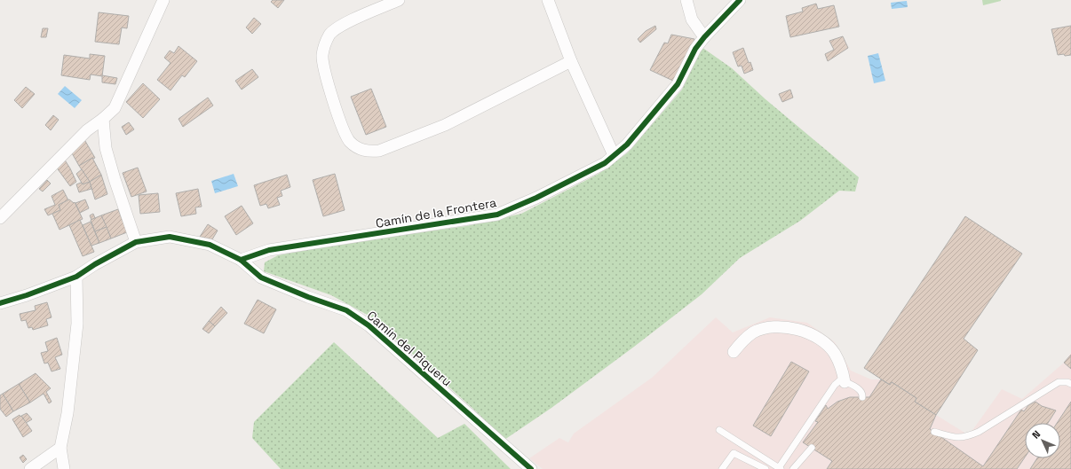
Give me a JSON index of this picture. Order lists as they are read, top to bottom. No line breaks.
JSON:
{"streets":{"street":["Camín de la Frontera","Camín del Piqueru"]},"crossings":[["Camín de la Frontera","Camín del Piqueru"]],"north":"top left"}
